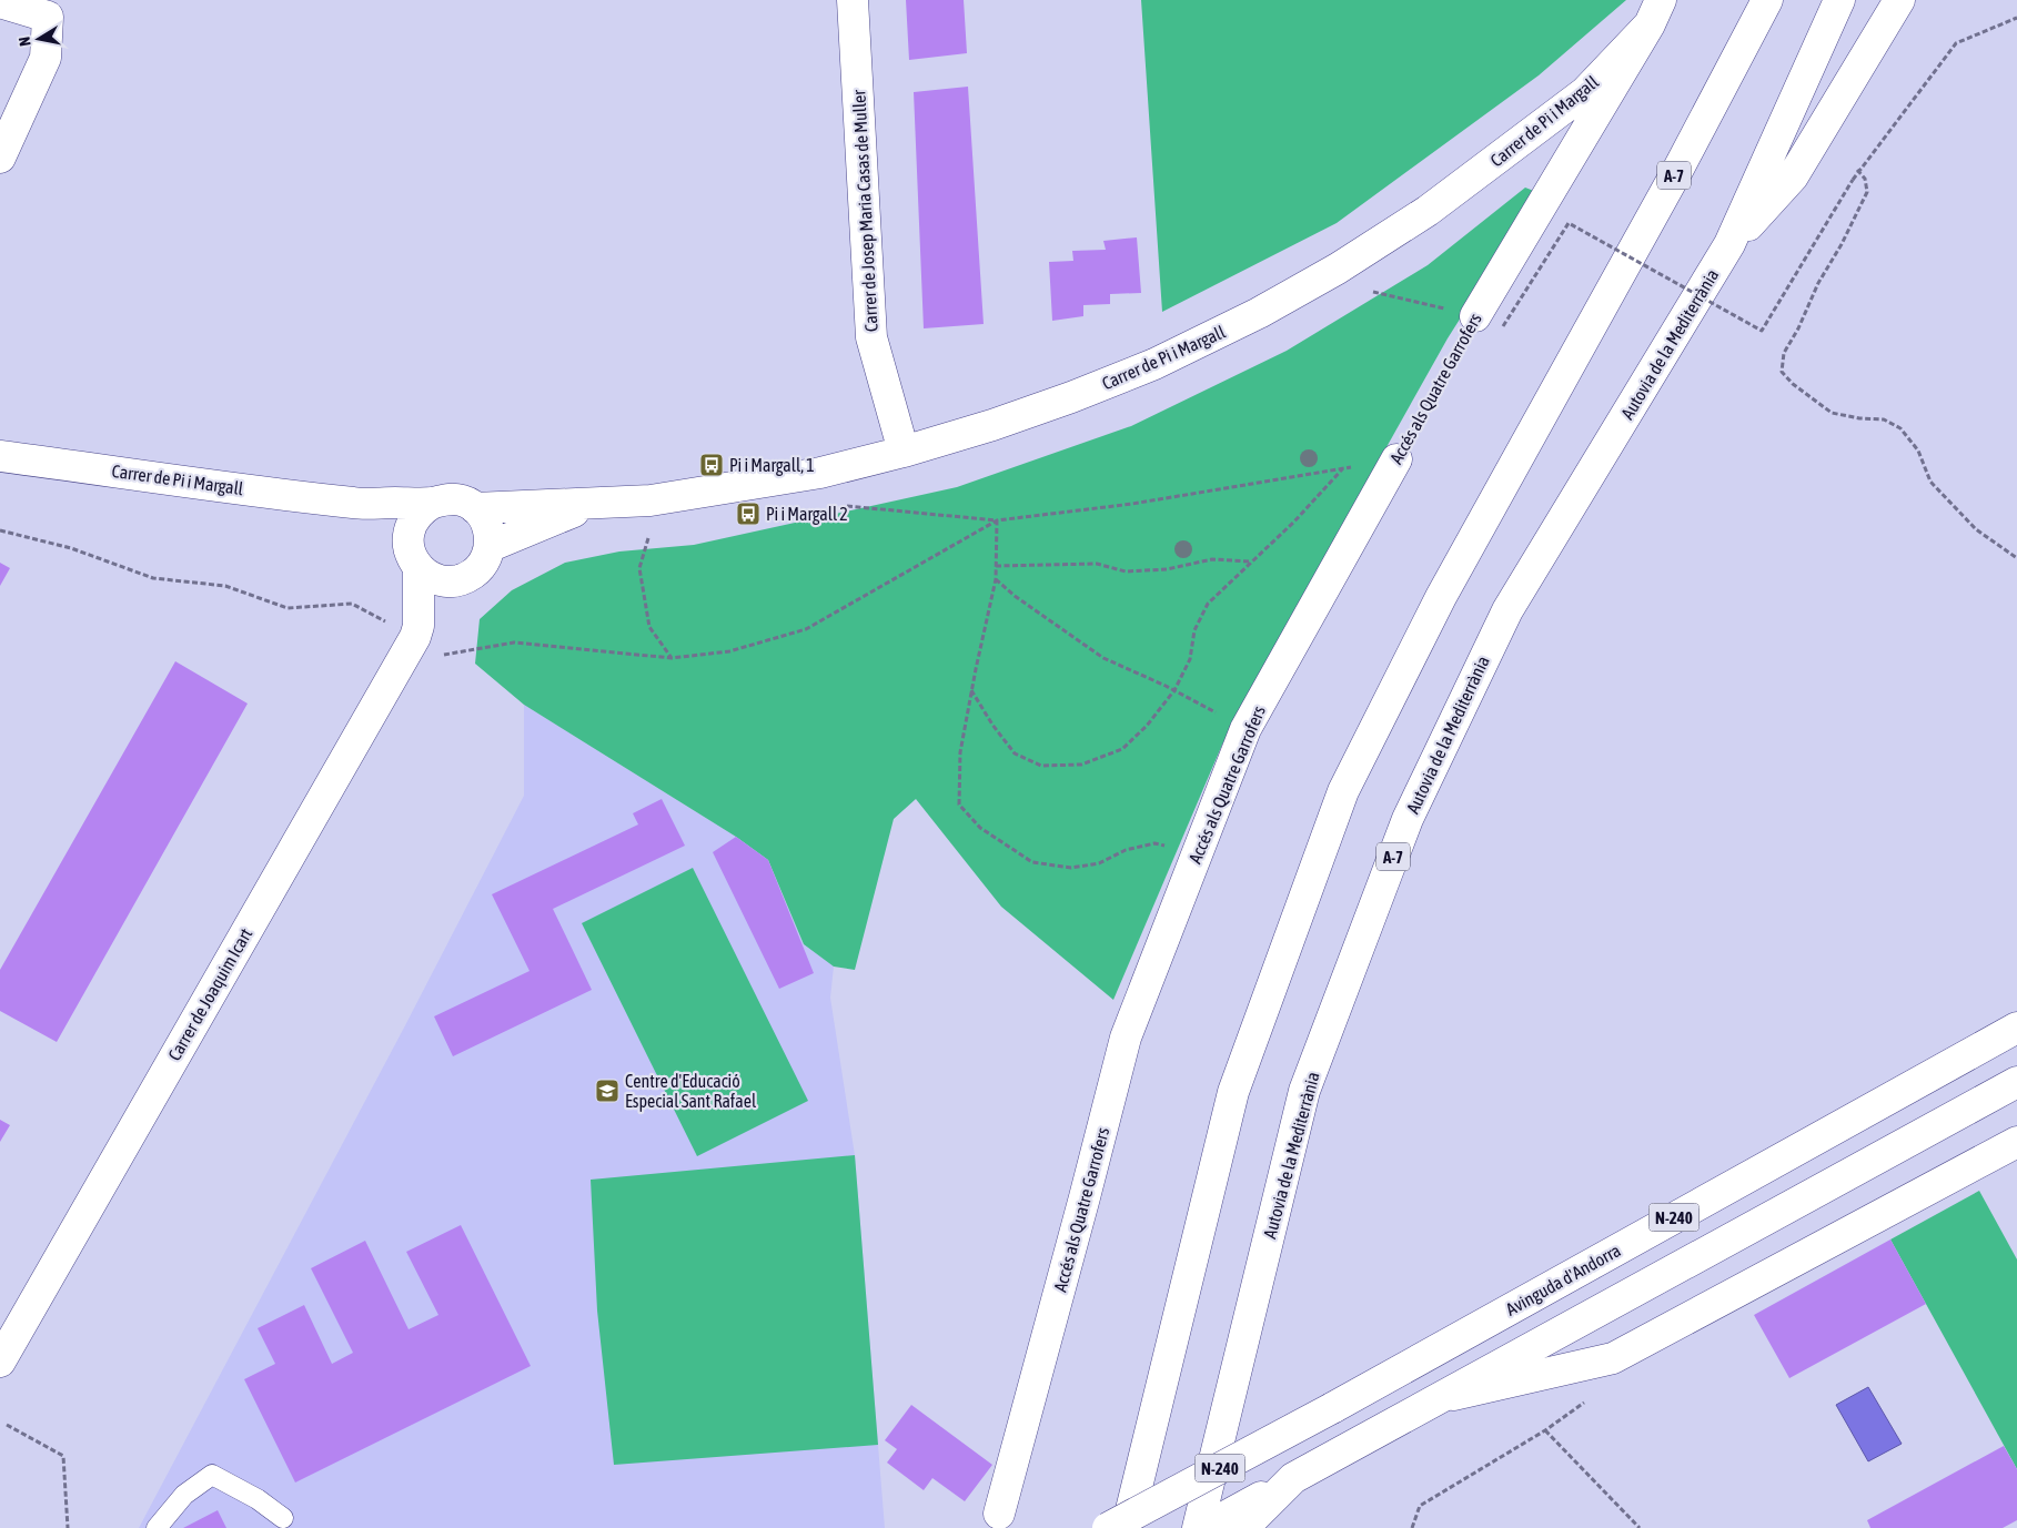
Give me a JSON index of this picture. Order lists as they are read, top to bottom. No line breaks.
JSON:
{"streets":{"main road":["Carrer de Pi i Margall","A-7","Carrer de Josep Maria Casas de Muller","Autovia de la Mediterrània","Accés als Quatre Garrofers","Carrer de Joaquim Icart","N-240","Avinguda d'Andorra"]},"crossings":[["Carrer de Pi i Margall","Carrer de Josep Maria Casas de Muller"],["Carrer de Pi i Margall","Accés als Quatre Garrofers"],["Carrer de Pi i Margall","Carrer de Joaquim Icart"]],"places":{"bus stop":["Pi i Margall, 1","Pi i Margall 2"],"school or university":["Centre d'Educació Especial Sant Rafael"]},"north":"left"}
